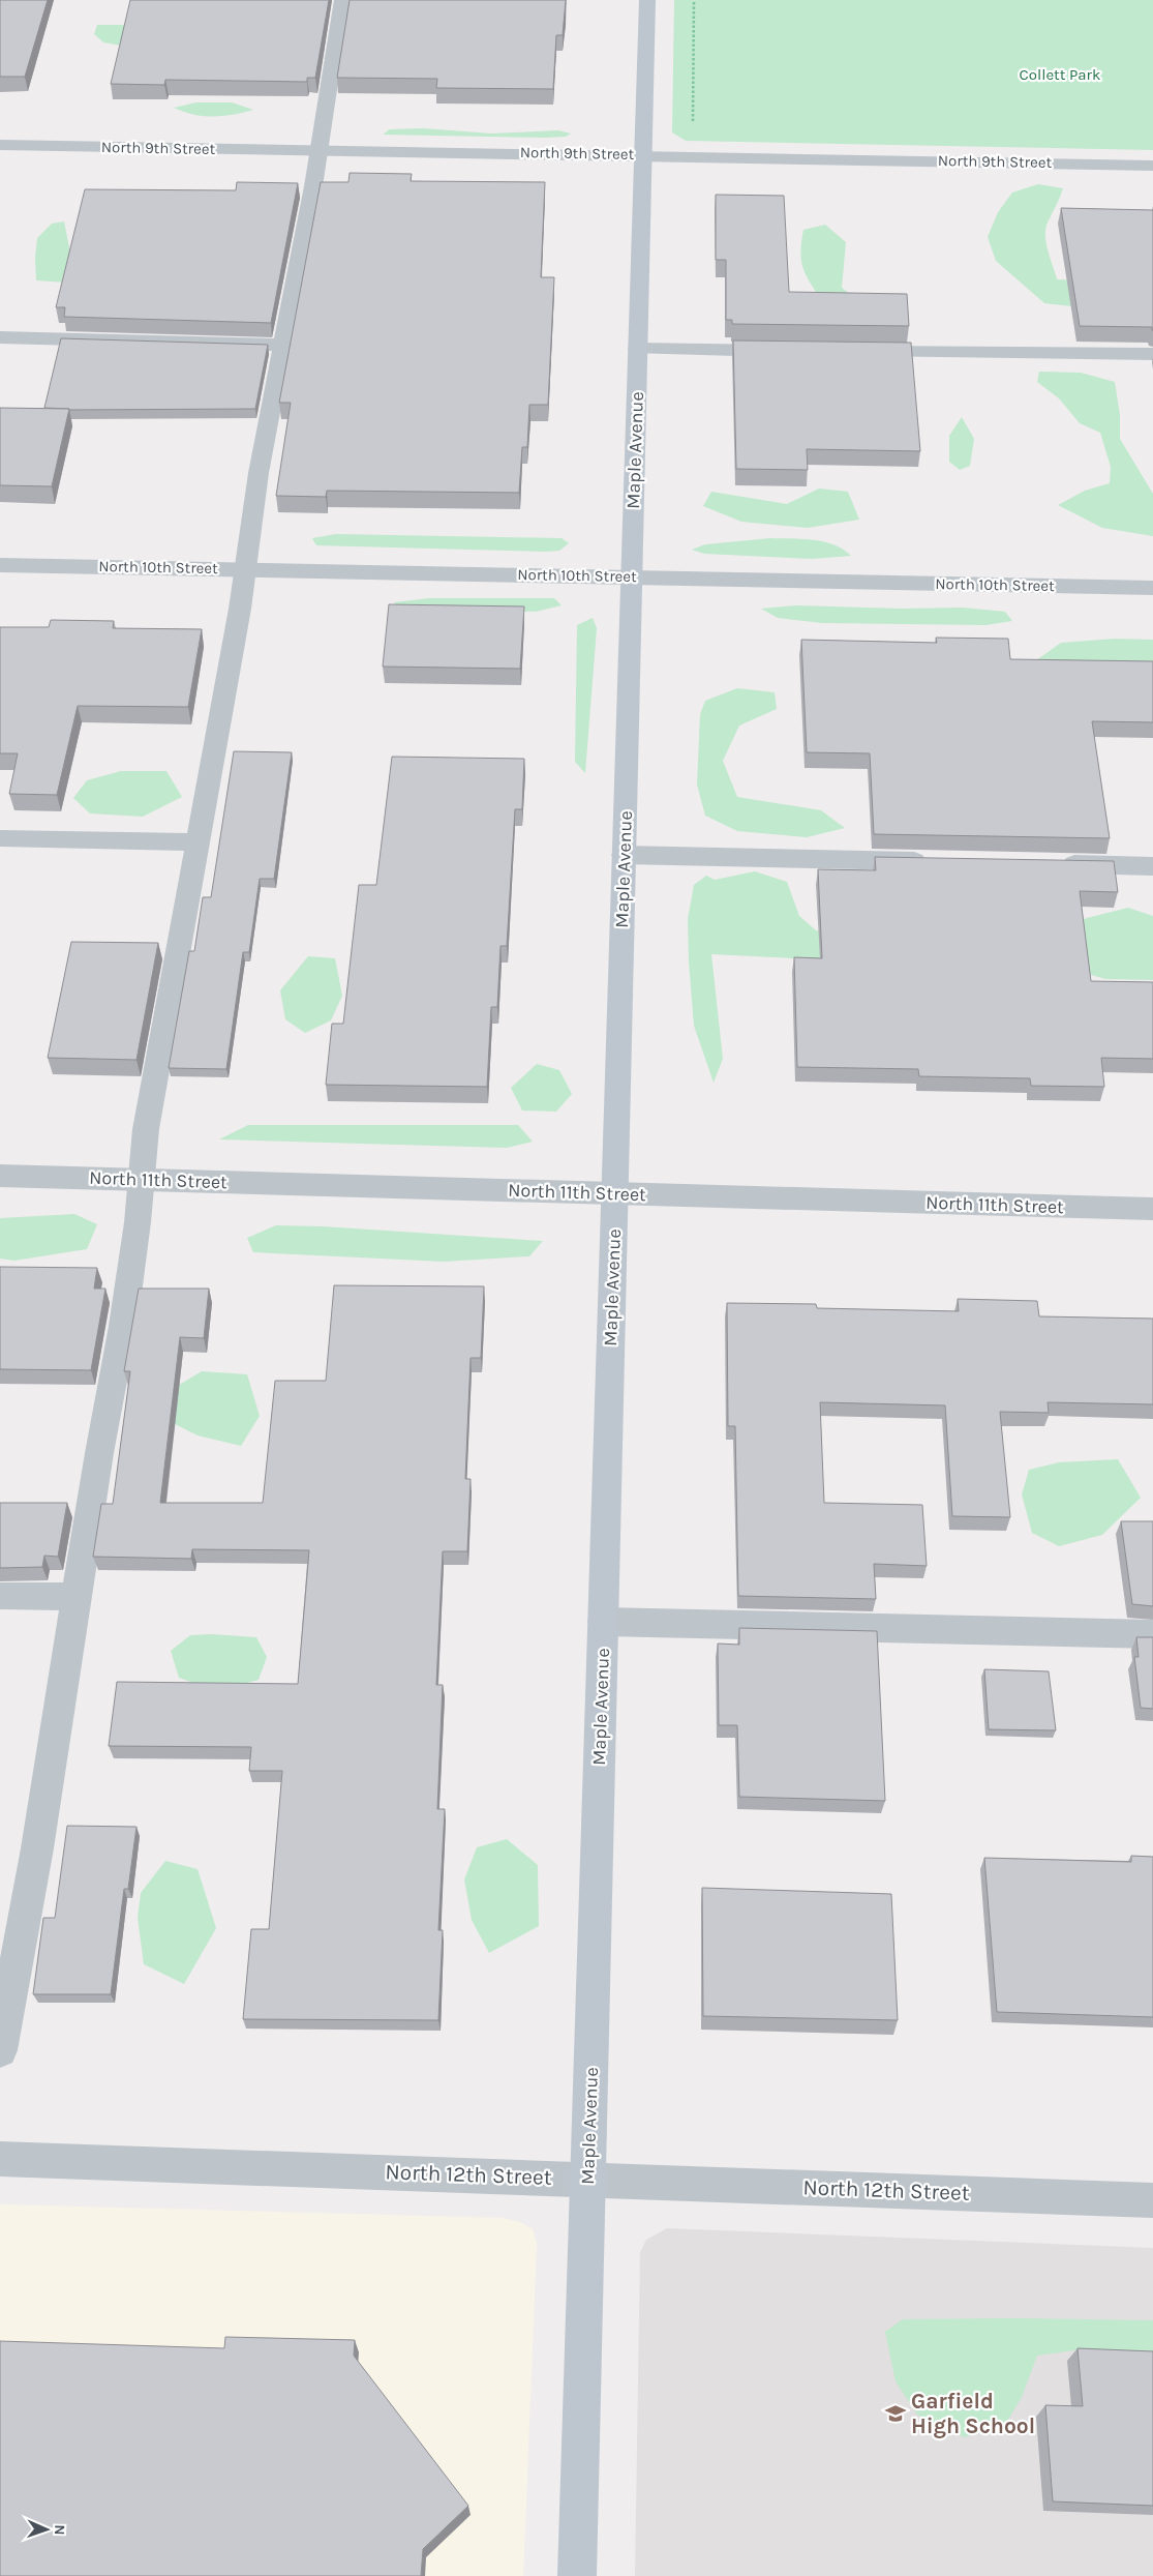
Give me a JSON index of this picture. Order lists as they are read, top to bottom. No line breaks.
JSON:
{"streets":{"main road":["Maple Avenue"],"street":["North 9th Street","North 10th Street","North 11th Street","North 12th Street"]},"crossings":[["North 9th Street","Maple Avenue"],["Maple Avenue","North 10th Street"],["Maple Avenue","North 11th Street"],["Maple Avenue","North 12th Street"]],"parks":["Collett Park"],"places":{"school or university":["Garfield High School"]},"north":"right"}
